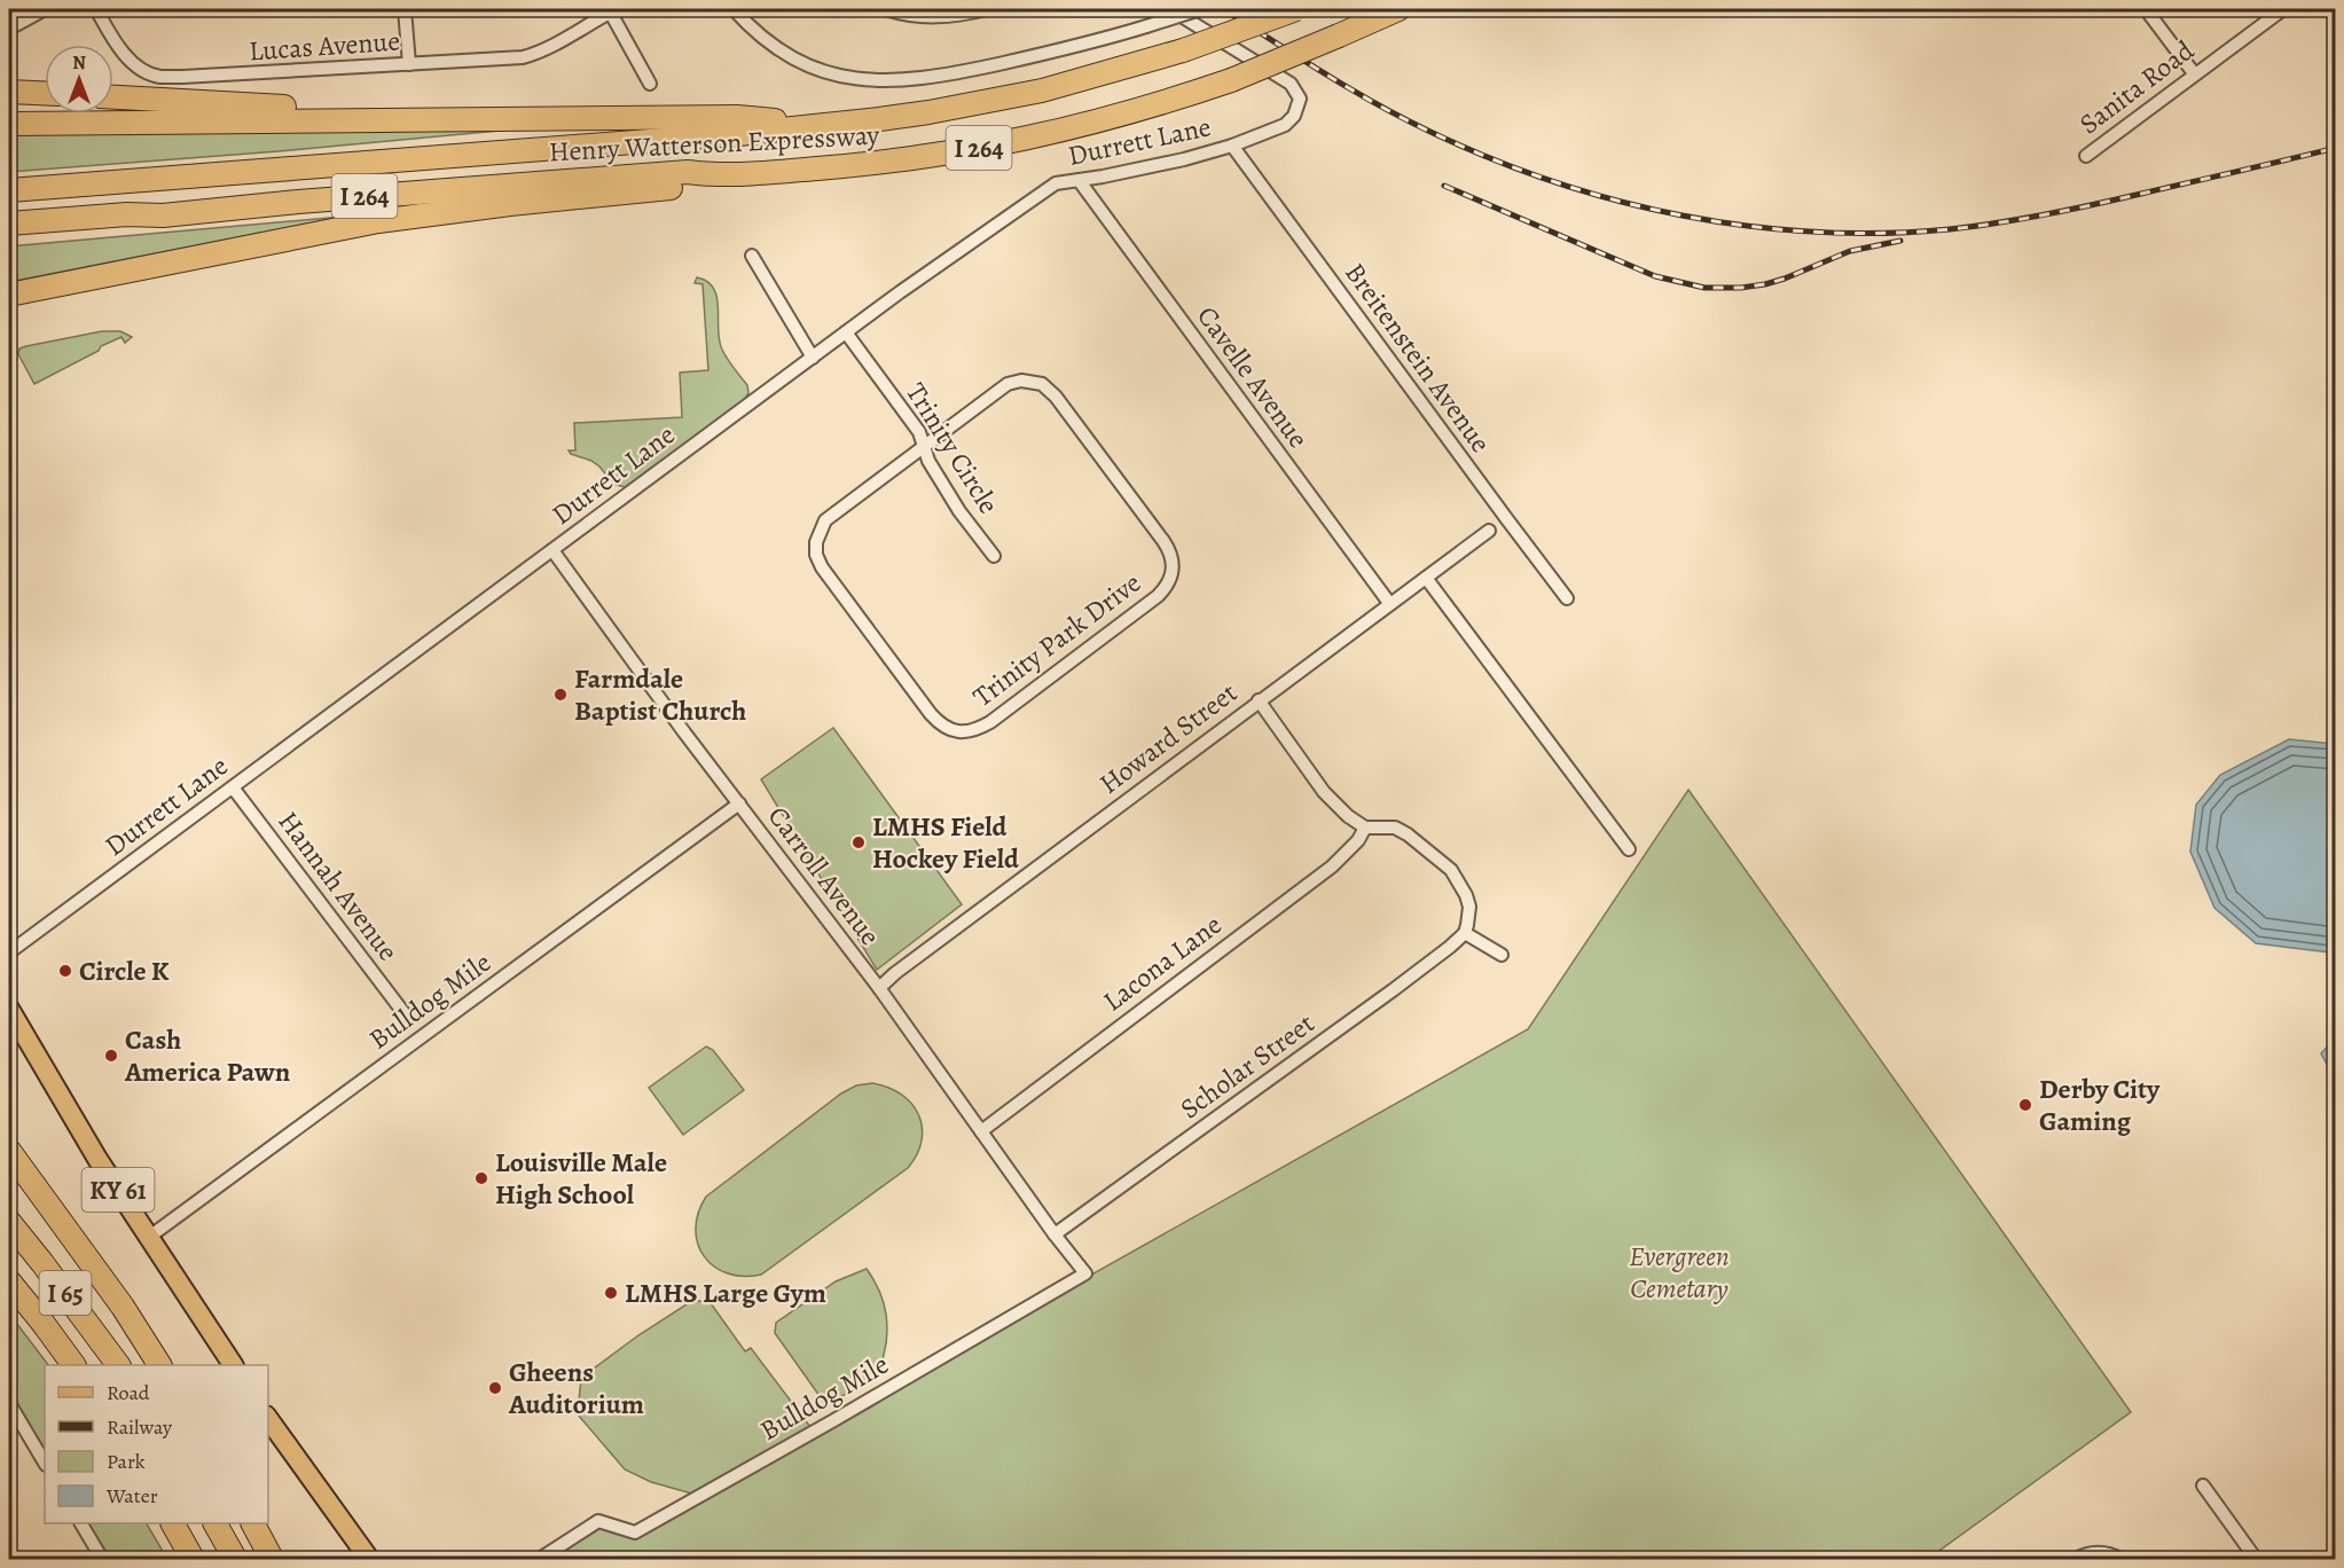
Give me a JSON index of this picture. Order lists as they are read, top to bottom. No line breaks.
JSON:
{"streets":{"highway":["Henry Watterson Expressway","I 264","I 65"],"main road":["KY 61"],"street":["Lucas Avenue","Sanita Road","Durrett Lane","Breitenstein Avenue","Cavelle Avenue","Trinity Circle","Trinity Park Drive","Howard Street","Carroll Avenue","Hannah Avenue","Lacona Lane","Bulldog Mile","Scholar Street"]},"crossings":[["Durrett Lane","Breitenstein Avenue"],["Durrett Lane","Cavelle Avenue"],["Durrett Lane","Trinity Circle"],["Durrett Lane","Carroll Avenue"],["Durrett Lane","Hannah Avenue"],["Cavelle Avenue","Howard Street"],["Trinity Circle","Trinity Park Drive"],["Howard Street","Carroll Avenue"],["Carroll Avenue","Lacona Lane"],["Carroll Avenue","Bulldog Mile"],["Carroll Avenue","Scholar Street"],["Bulldog Mile","Scholar Street"],["Bulldog Mile","KY 61"]],"parks":["Evergreen Cemetary"],"places":["Farmdale Baptist Church","LMHS Field Hockey Field","Circle K","Cash America Pawn","Derby City Gaming","Louisville Male High School","LMHS Large Gym","Gheens Auditorium"],"legend":["Road","Railway","Park","Water"],"north":"top"}
